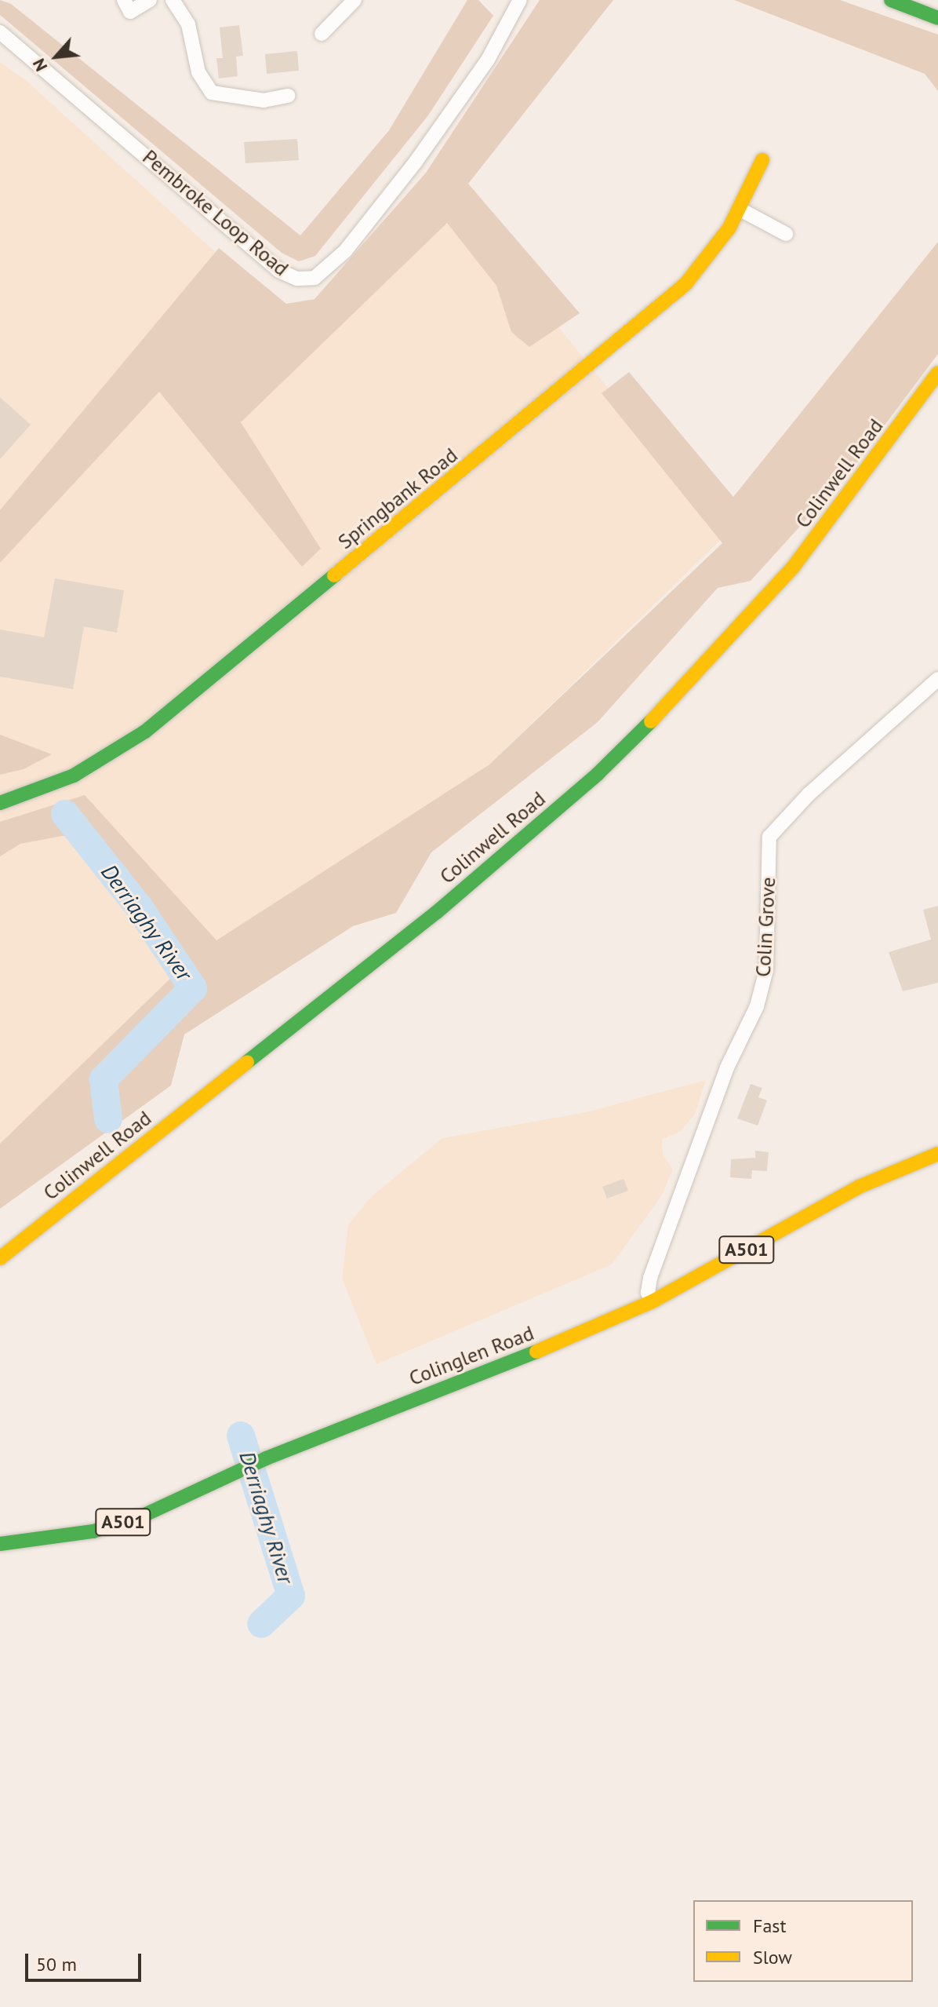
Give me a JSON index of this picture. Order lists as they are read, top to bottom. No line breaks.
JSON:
{"streets":{"street":["Pembroke Loop Road","Colinwell Road","Springbank Road","Colin Grove","A501","Colinglen Road"]},"crossings":[["Colin Grove","Colinglen Road"]],"water":["Derriaghy River"],"legend":["Fast","Slow"],"scale_bar":"50 m","north":"bottom left"}
